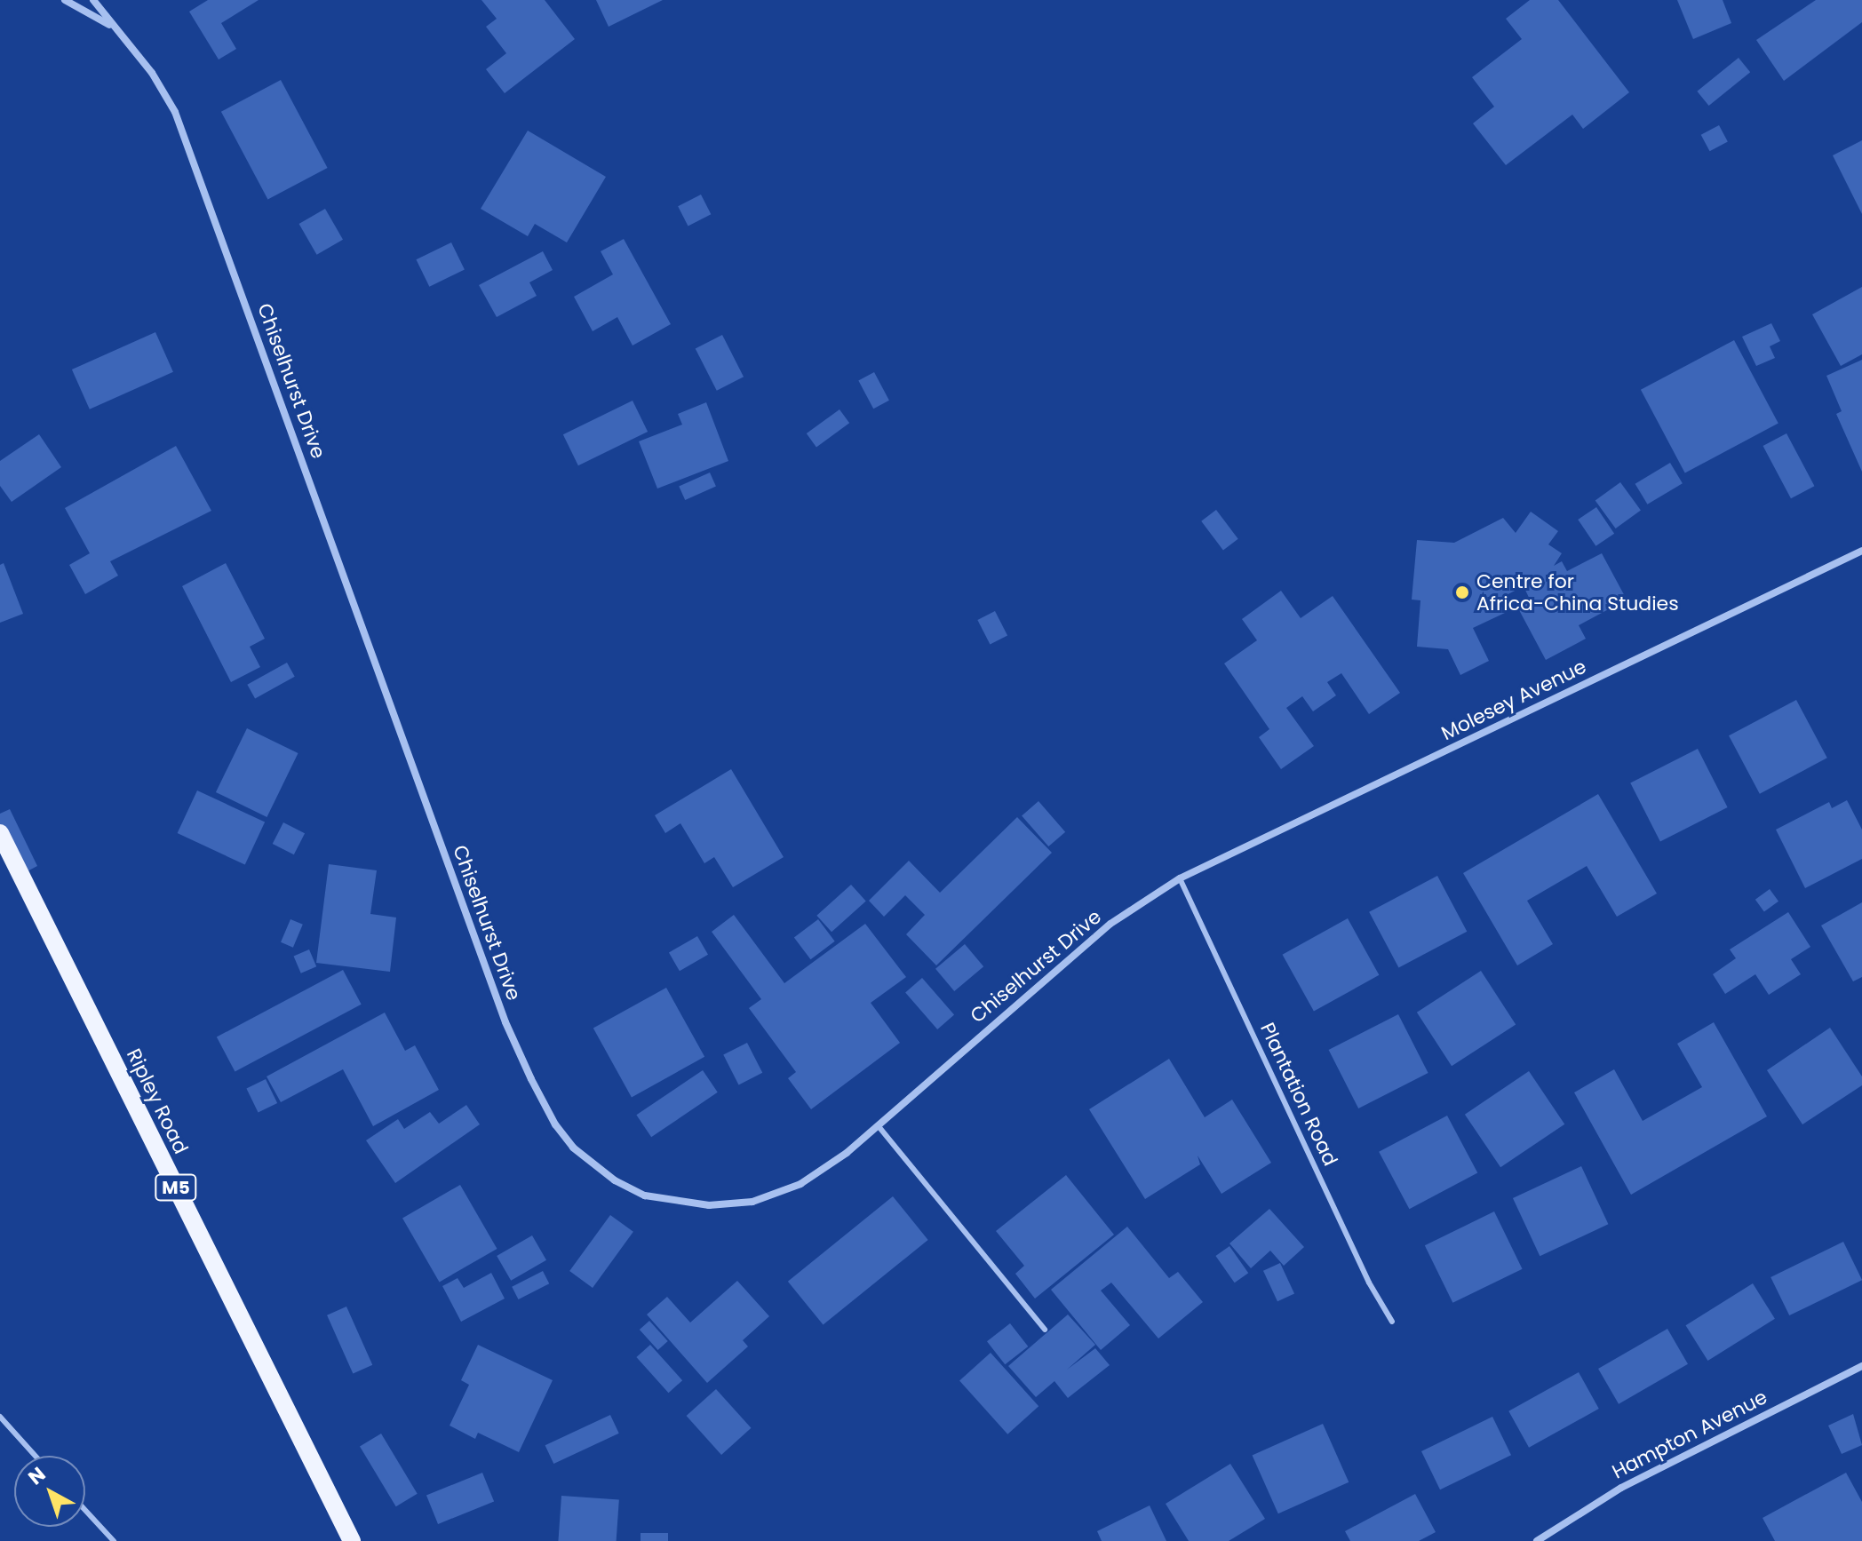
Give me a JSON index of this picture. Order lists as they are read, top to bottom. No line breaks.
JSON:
{"streets":{"main road":["Ripley Road","M5"],"street":["Chiselhurst Drive","Molesey Avenue","Hampton Avenue"],"lane":["Plantation Road"]},"crossings":[["Chiselhurst Drive","Molesey Avenue"],["Chiselhurst Drive","Plantation Road"],["Molesey Avenue","Plantation Road"]],"places":["Centre for Africa-China Studies"],"north":"top left"}
